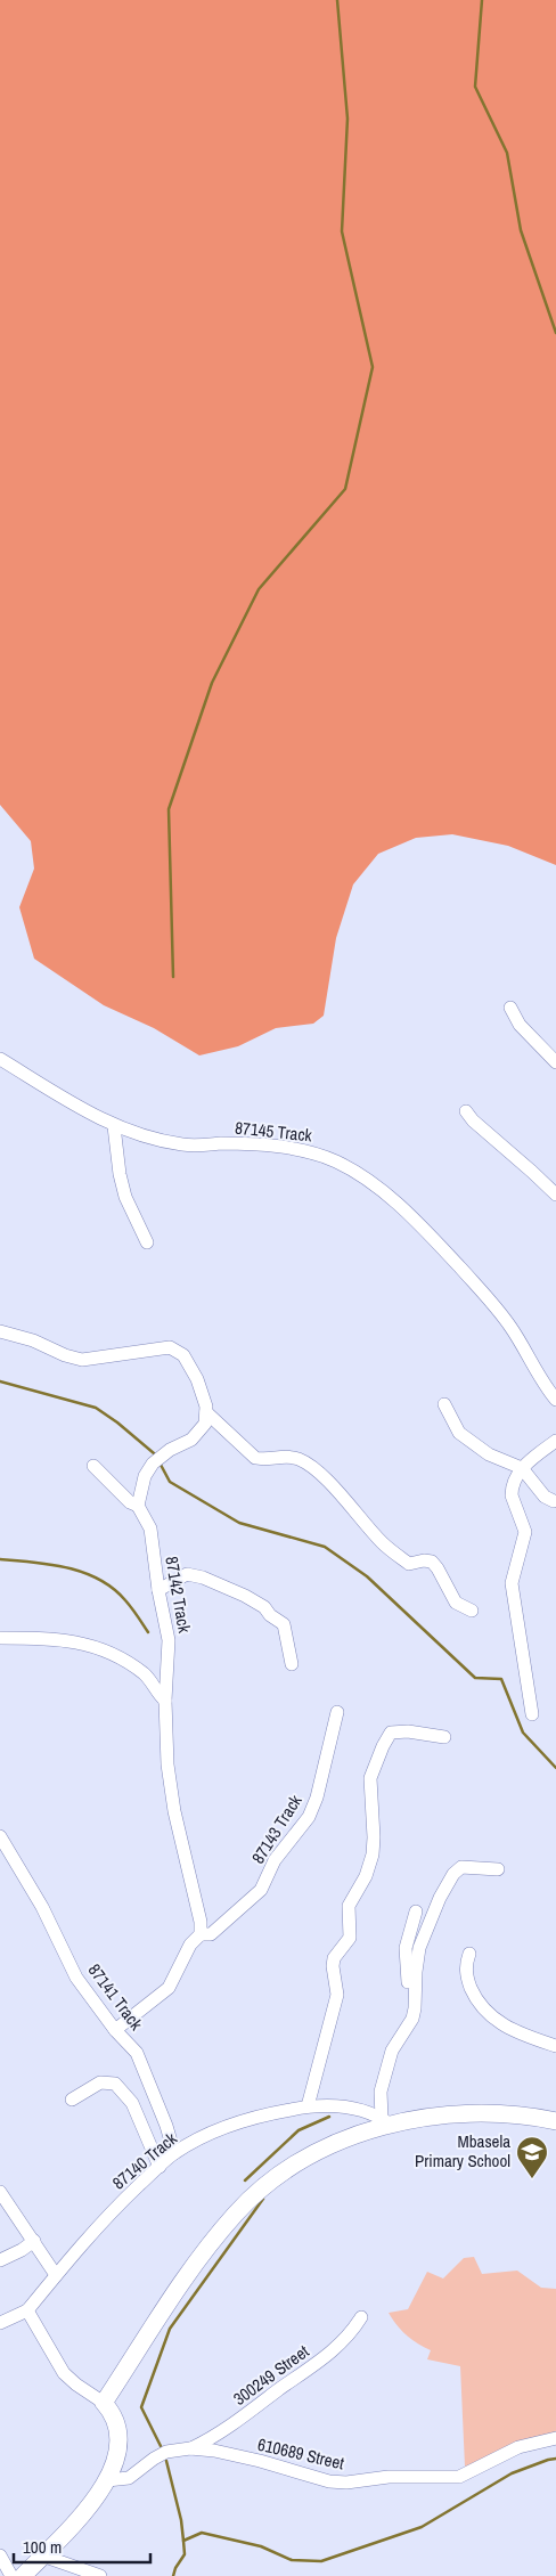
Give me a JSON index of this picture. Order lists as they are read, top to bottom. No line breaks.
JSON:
{"streets":{"street":["87145 Track","87142 Track","87143 Track","87141 Track","87140 Track","300249 Street","610689 Street"]},"crossings":[["87142 Track","87143 Track"],["87141 Track","87140 Track"],["300249 Street","610689 Street"]],"places":{"school or university":["Mbasela Primary School"]},"scale_bar":"100 m"}
